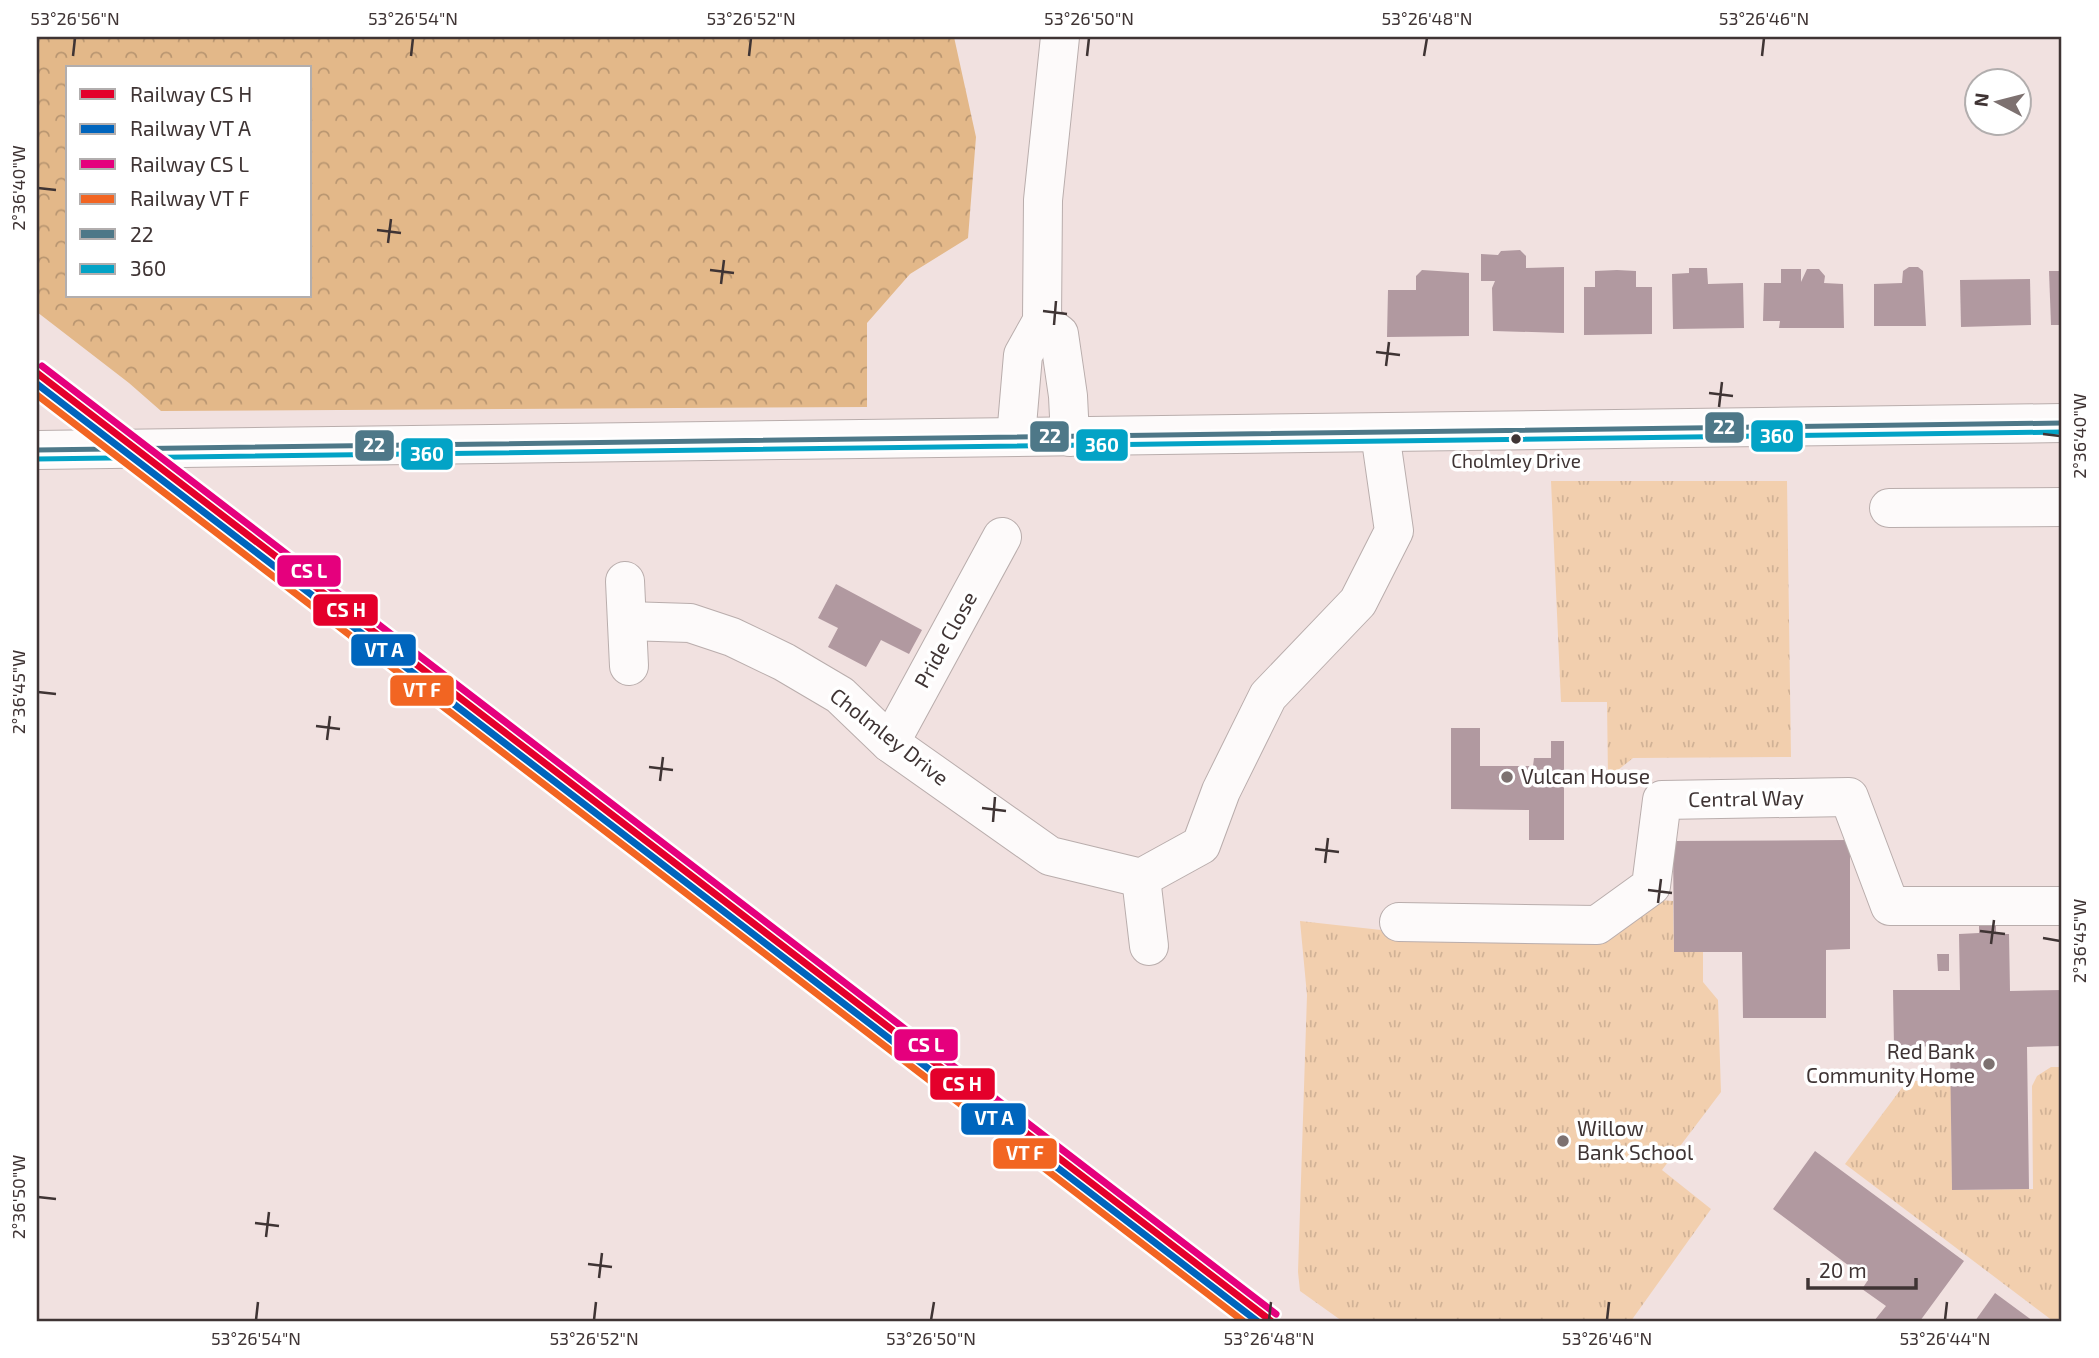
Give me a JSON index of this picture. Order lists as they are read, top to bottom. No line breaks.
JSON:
{"streets":{"main road":["Pride Close","Cholmley Drive","Central Way"]},"crossings":[["Pride Close","Cholmley Drive"]],"places":["Cholmley Drive","Vulcan House","Red Bank Community Home","Willow Bank School"],"lines":["transit line 22","transit line 360"],"legend":["Railway CS H","Railway VT A","Railway CS L","Railway VT F","22","360"],"scale_bar":"20 m","north":"left","coordinates":["53°26'56\"N","53°26'54\"N","53°26'52\"N","53°26'50\"N","53°26'48\"N","53°26'46\"N","2°36'40\"W","2°36'45\"W","2°36'50\"W","53°26'44\"N"]}
